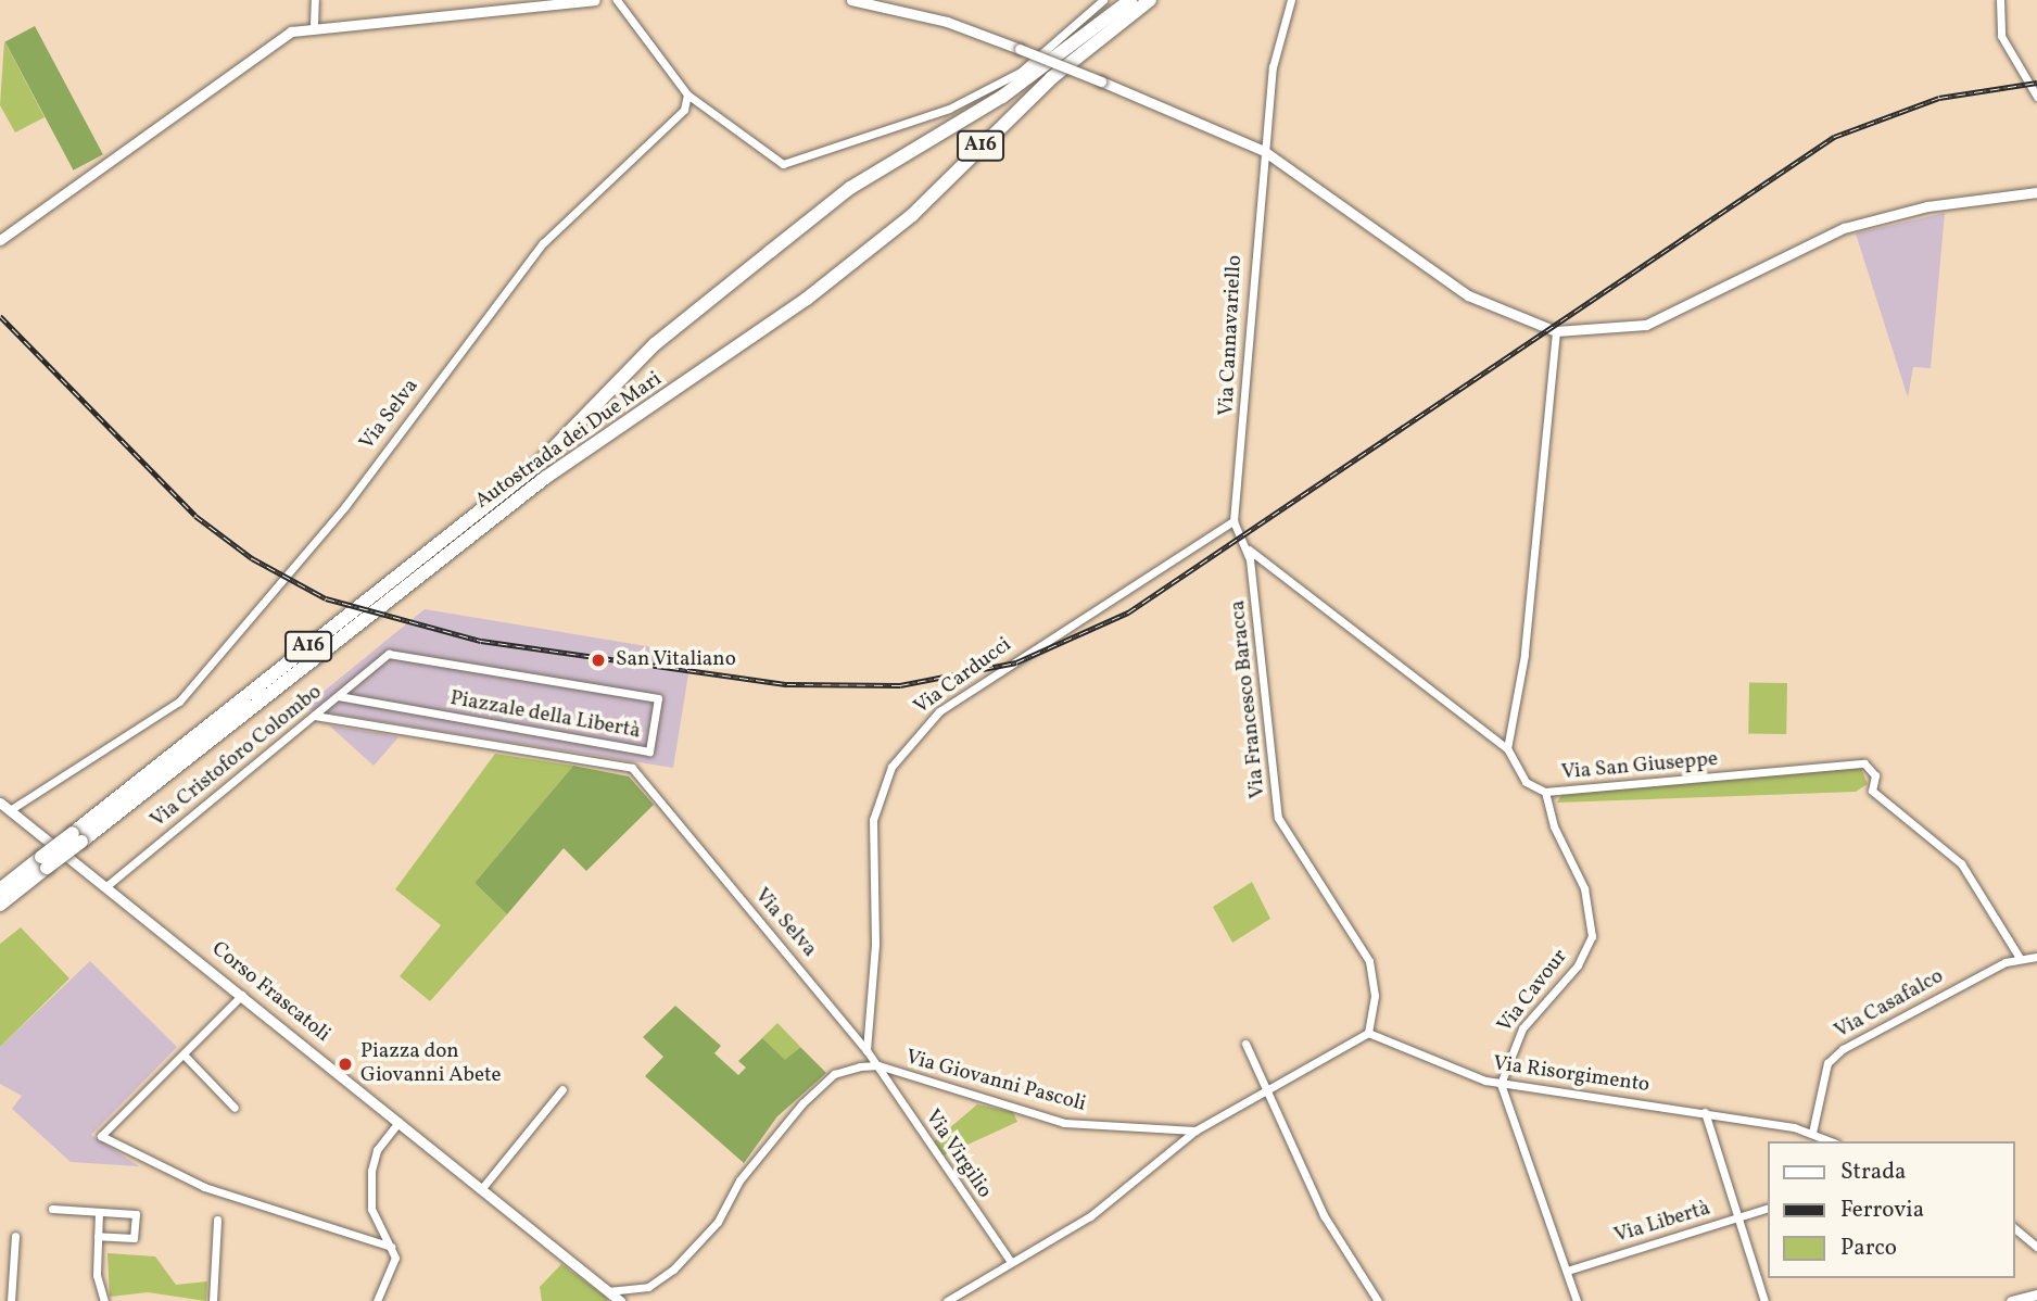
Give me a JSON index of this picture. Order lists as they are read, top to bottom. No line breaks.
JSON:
{"streets":{"highway":["A16","Autostrada dei Due Mari"],"street":["Via Cannavariello","Via Selva","Via Carducci","Via Francesco Baracca","Piazzale della Libertà","Via Cristoforo Colombo","Via San Giuseppe","Via Cavour","Corso Frascatoli","Via Casafalco","Via Risorgimento","Via Giovanni Pascoli","Via Virgilio","Via Libertà"]},"crossings":[["Via Cannavariello","Via Carducci"],["Via Cannavariello","Via Francesco Baracca"],["Via Selva","Via Carducci"],["Via Selva","Via Cristoforo Colombo"],["Via Selva","Corso Frascatoli"],["Via Selva","Via Giovanni Pascoli"],["Via Selva","Via Virgilio"],["Via Carducci","Via Francesco Baracca"],["Via Francesco Baracca","Via Risorgimento"],["Piazzale della Libertà","Via Cristoforo Colombo"],["Via Cristoforo Colombo","Corso Frascatoli"],["Via San Giuseppe","Via Cavour"],["Via San Giuseppe","Via Casafalco"],["Via Cavour","Via Risorgimento"],["Via Casafalco","Via Risorgimento"],["Via Giovanni Pascoli","Via Virgilio"]],"places":["San Vitaliano","Piazza don Giovanni Abete"],"legend":["Strada","Ferrovia","Parco"]}
